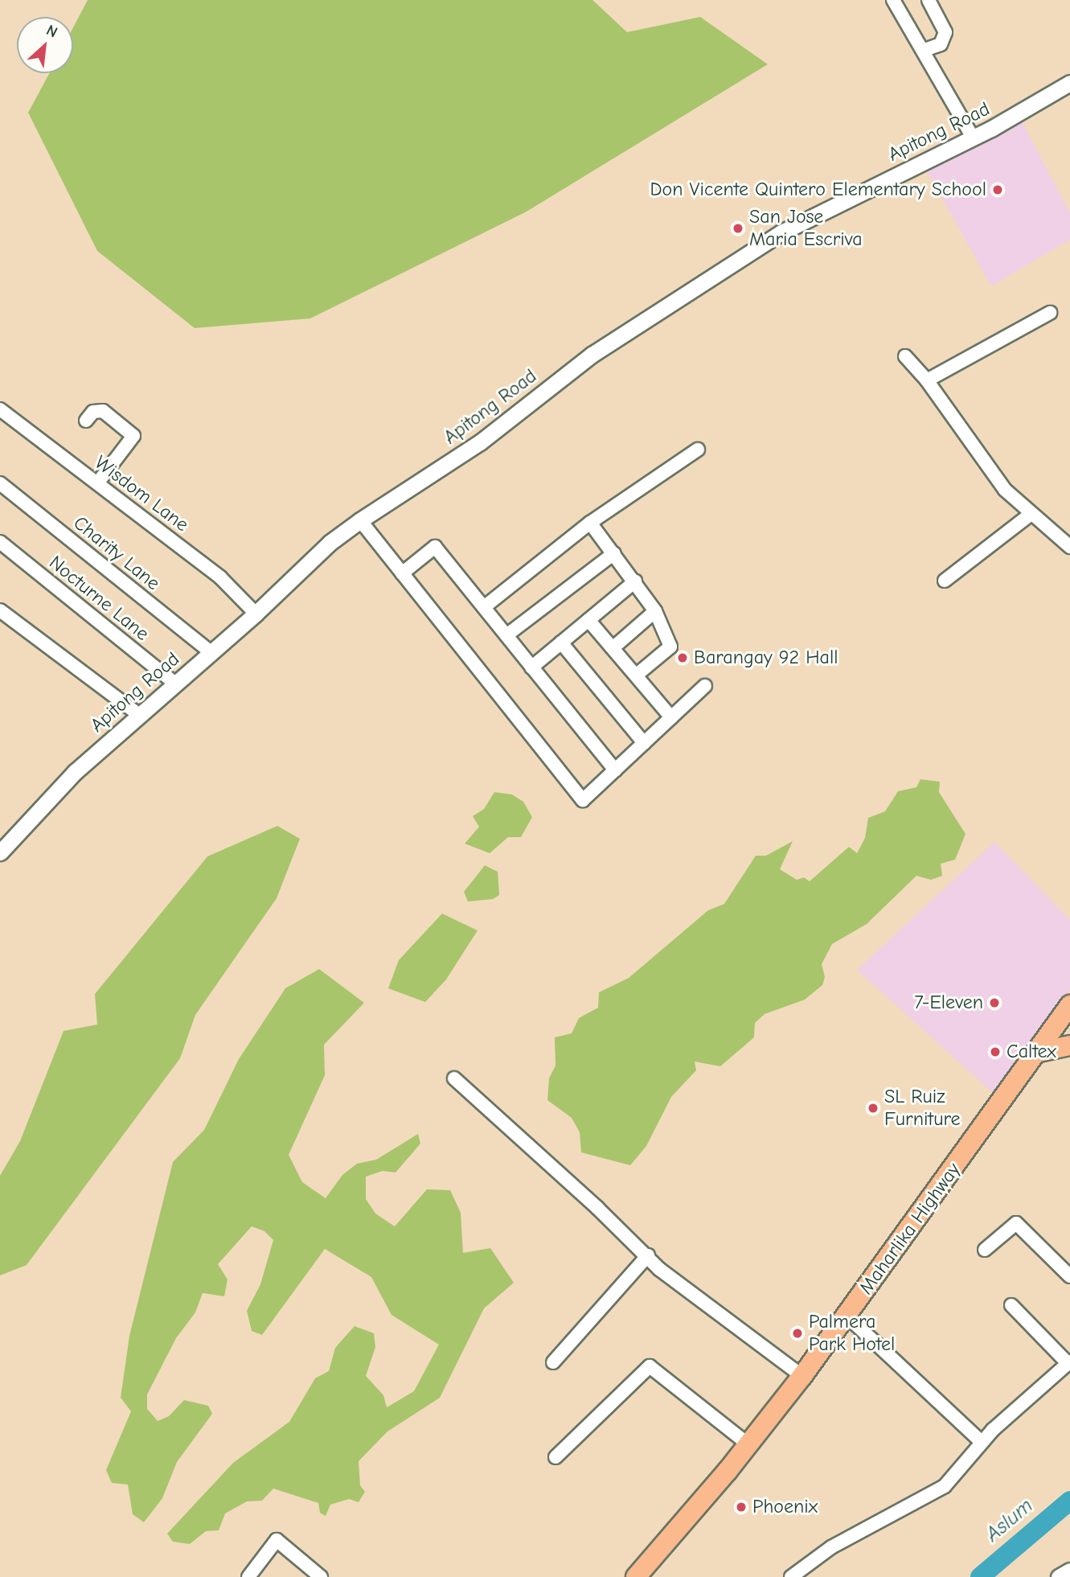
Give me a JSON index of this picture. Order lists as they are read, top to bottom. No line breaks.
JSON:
{"streets":{"main road":["Maharlika Highway"],"street":["Apitong Road","Wisdom Lane","Charity Lane","Nocturne Lane"]},"crossings":[["Apitong Road","Wisdom Lane"],["Apitong Road","Charity Lane"],["Apitong Road","Nocturne Lane"]],"water":["Aslum"],"places":["Don Vicente Quintero Elementary School","San Jose Maria Escriva","Barangay 92 Hall","7-Eleven","Caltex","SL Ruiz Furniture","Palmera Park Hotel","Phoenix"],"north":"top right"}
